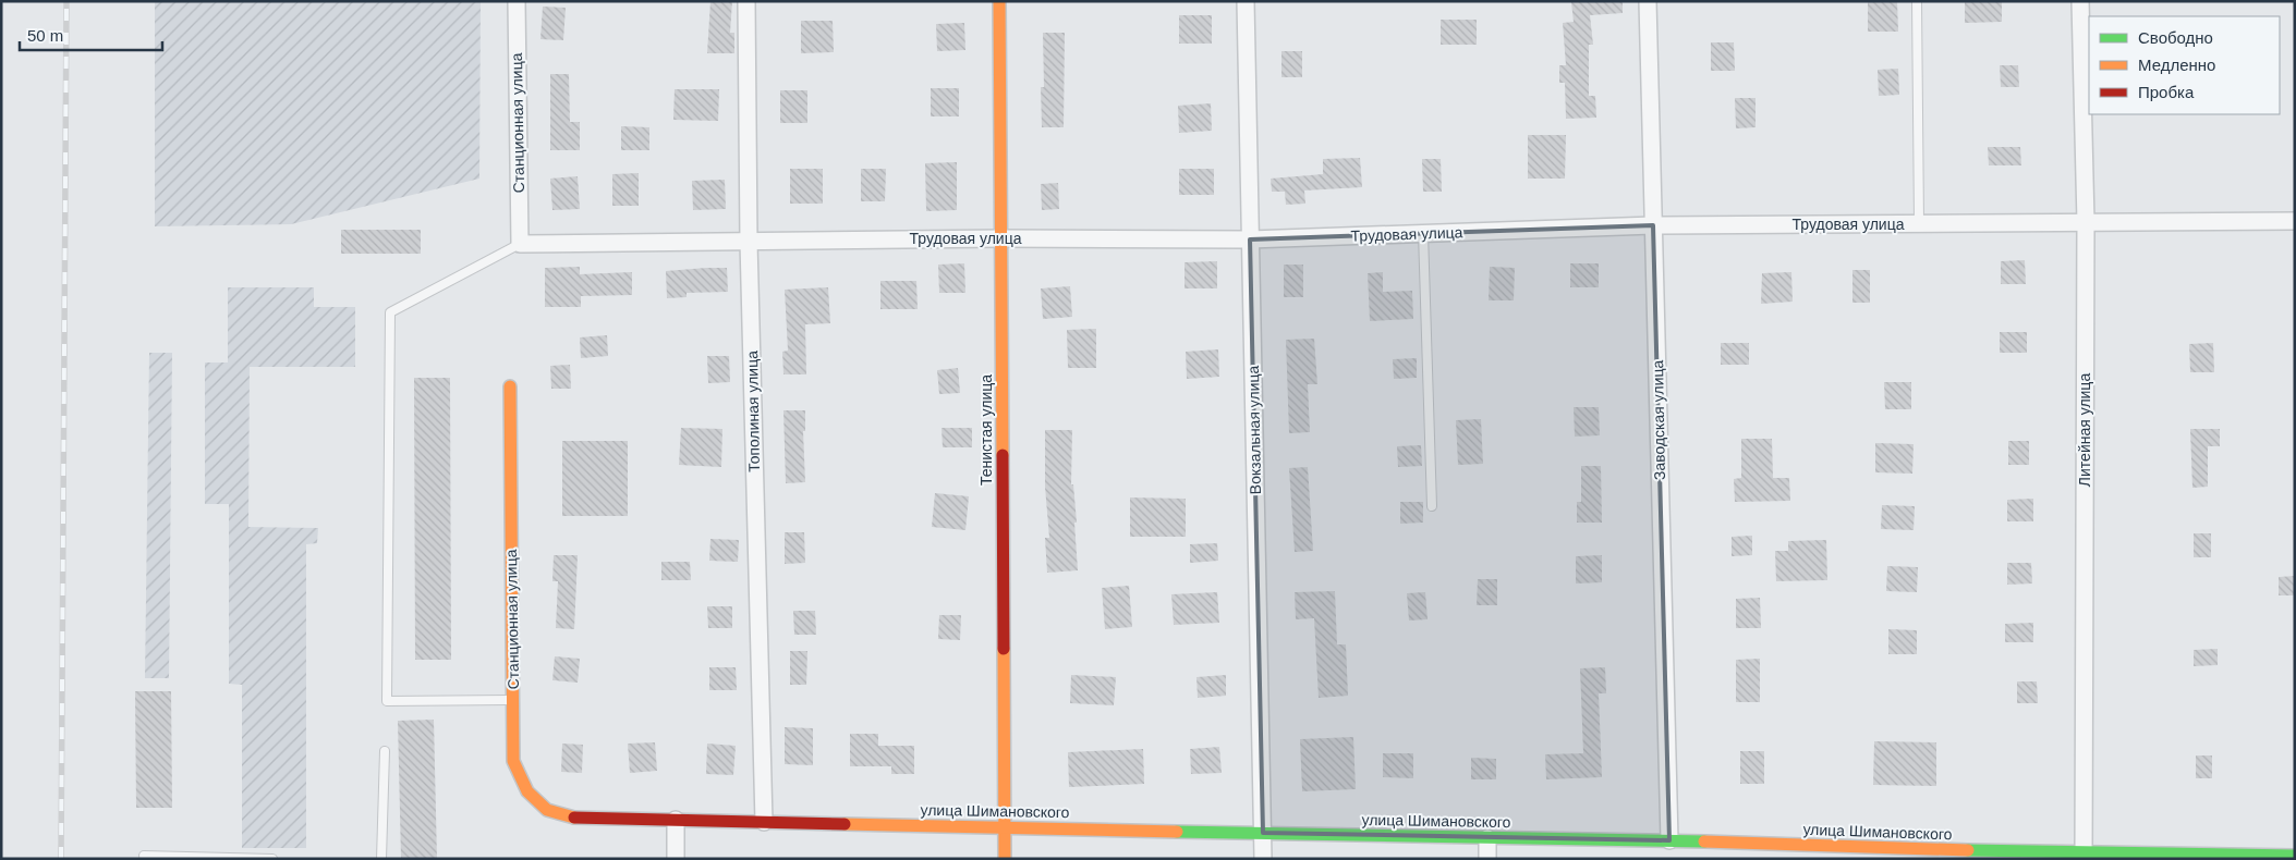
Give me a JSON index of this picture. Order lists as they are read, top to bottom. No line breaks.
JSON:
{"streets":{"street":["Станционная улица","Трудовая улица","Тополиная улица","Заводская улица","Тенистая улица","Вокзальная улица","Литейная улица","улица Шимановского"]},"crossings":[["Станционная улица","Трудовая улица"],["Станционная улица","улица Шимановского"],["Трудовая улица","Тополиная улица"],["Трудовая улица","Заводская улица"],["Трудовая улица","Тенистая улица"],["Трудовая улица","Вокзальная улица"],["Трудовая улица","Литейная улица"],["Тополиная улица","улица Шимановского"],["Заводская улица","улица Шимановского"],["Тенистая улица","улица Шимановского"],["Вокзальная улица","улица Шимановского"],["Литейная улица","улица Шимановского"]],"legend":["Свободно","Медленно","Пробка"],"scale_bar":"50 m"}
